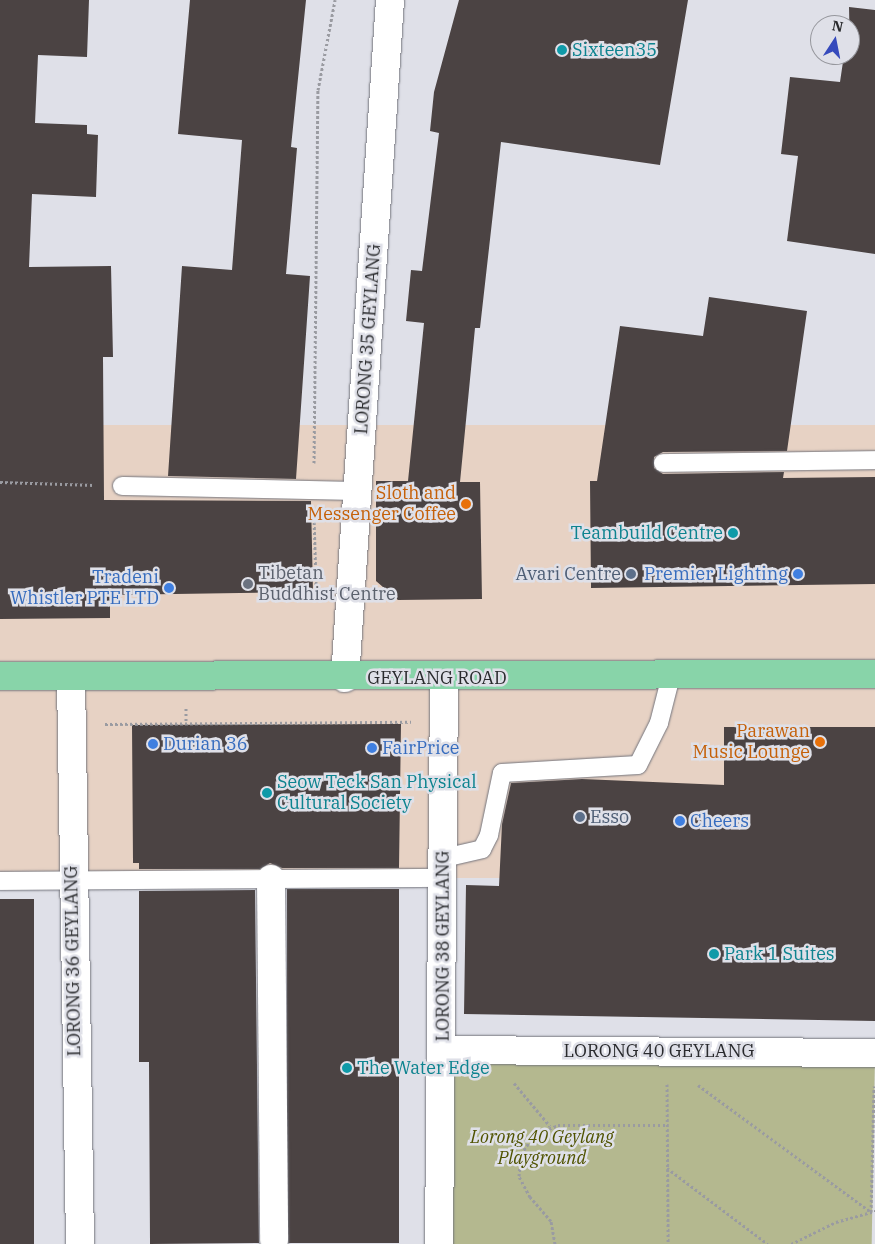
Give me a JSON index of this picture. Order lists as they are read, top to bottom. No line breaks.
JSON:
{"streets":{"main road":["GEYLANG ROAD"],"street":["LORONG 35 GEYLANG","LORONG 38 GEYLANG","LORONG 36 GEYLANG","LORONG 40 GEYLANG"]},"crossings":[["LORONG 35 GEYLANG","GEYLANG ROAD"],["GEYLANG ROAD","LORONG 38 GEYLANG"],["GEYLANG ROAD","LORONG 36 GEYLANG"],["LORONG 38 GEYLANG","LORONG 40 GEYLANG"]],"parks":["Lorong 40 Geylang Playground"],"places":["Sixteen35","Sloth and Messenger Coffee","Teambuild Centre","Avari Centre","Premier Lighting","Tibetan Buddhist Centre","Tradeni Whistler PTE LTD","Parawan Music Lounge","Durian 36","FairPrice","Seow Teck San Physical Cultural Society","Esso","Cheers","Park 1 Suites","The Water Edge"],"north":"top"}
